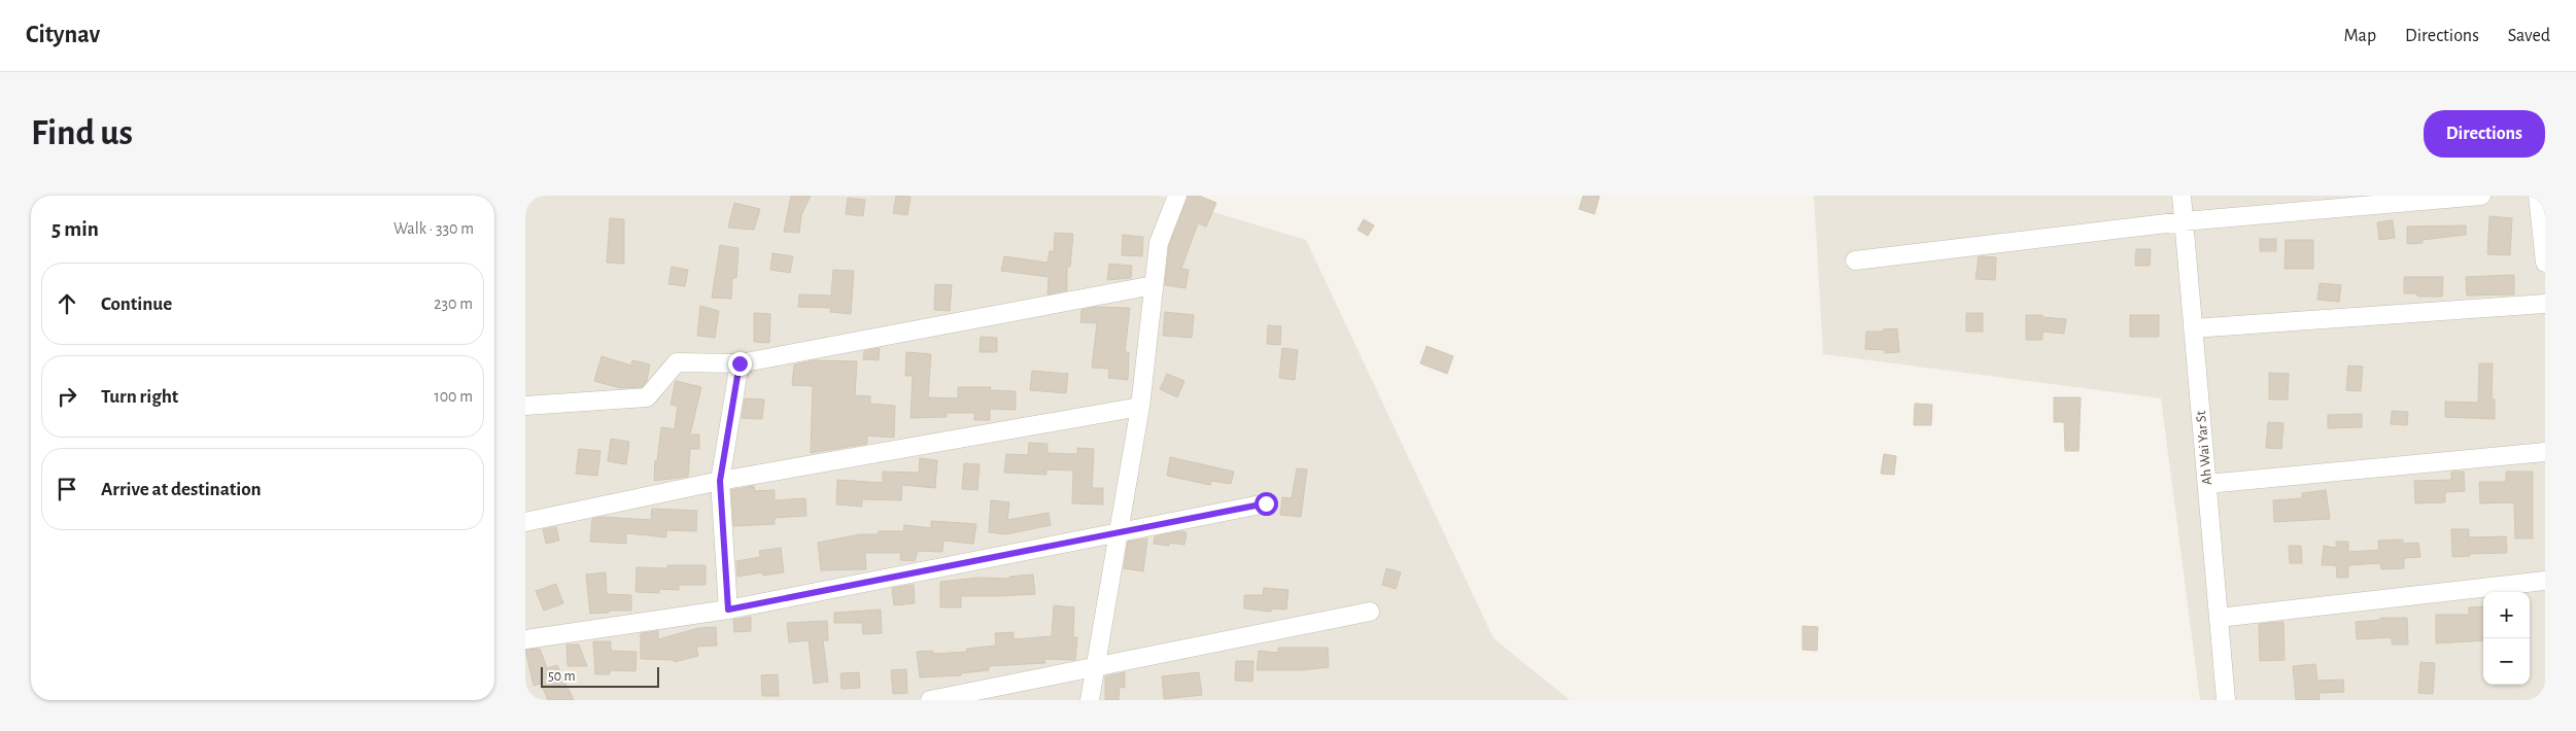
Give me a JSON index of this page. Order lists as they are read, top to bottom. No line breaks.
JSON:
{"streets":{"street":["Ah Wai Yar St"]},"scale_bar":"50 m","page":{"header":"Citynav","nav":["Map","Directions","Saved"],"buttons":"Directions","title":"Find us","heading":["5 min","Walk · 330 m"],"list":[["Continue","230 m"],["Turn right","100 m"],"Arrive at destination"],"map_buttons":["+","−"],"scale":"50 m"}}
